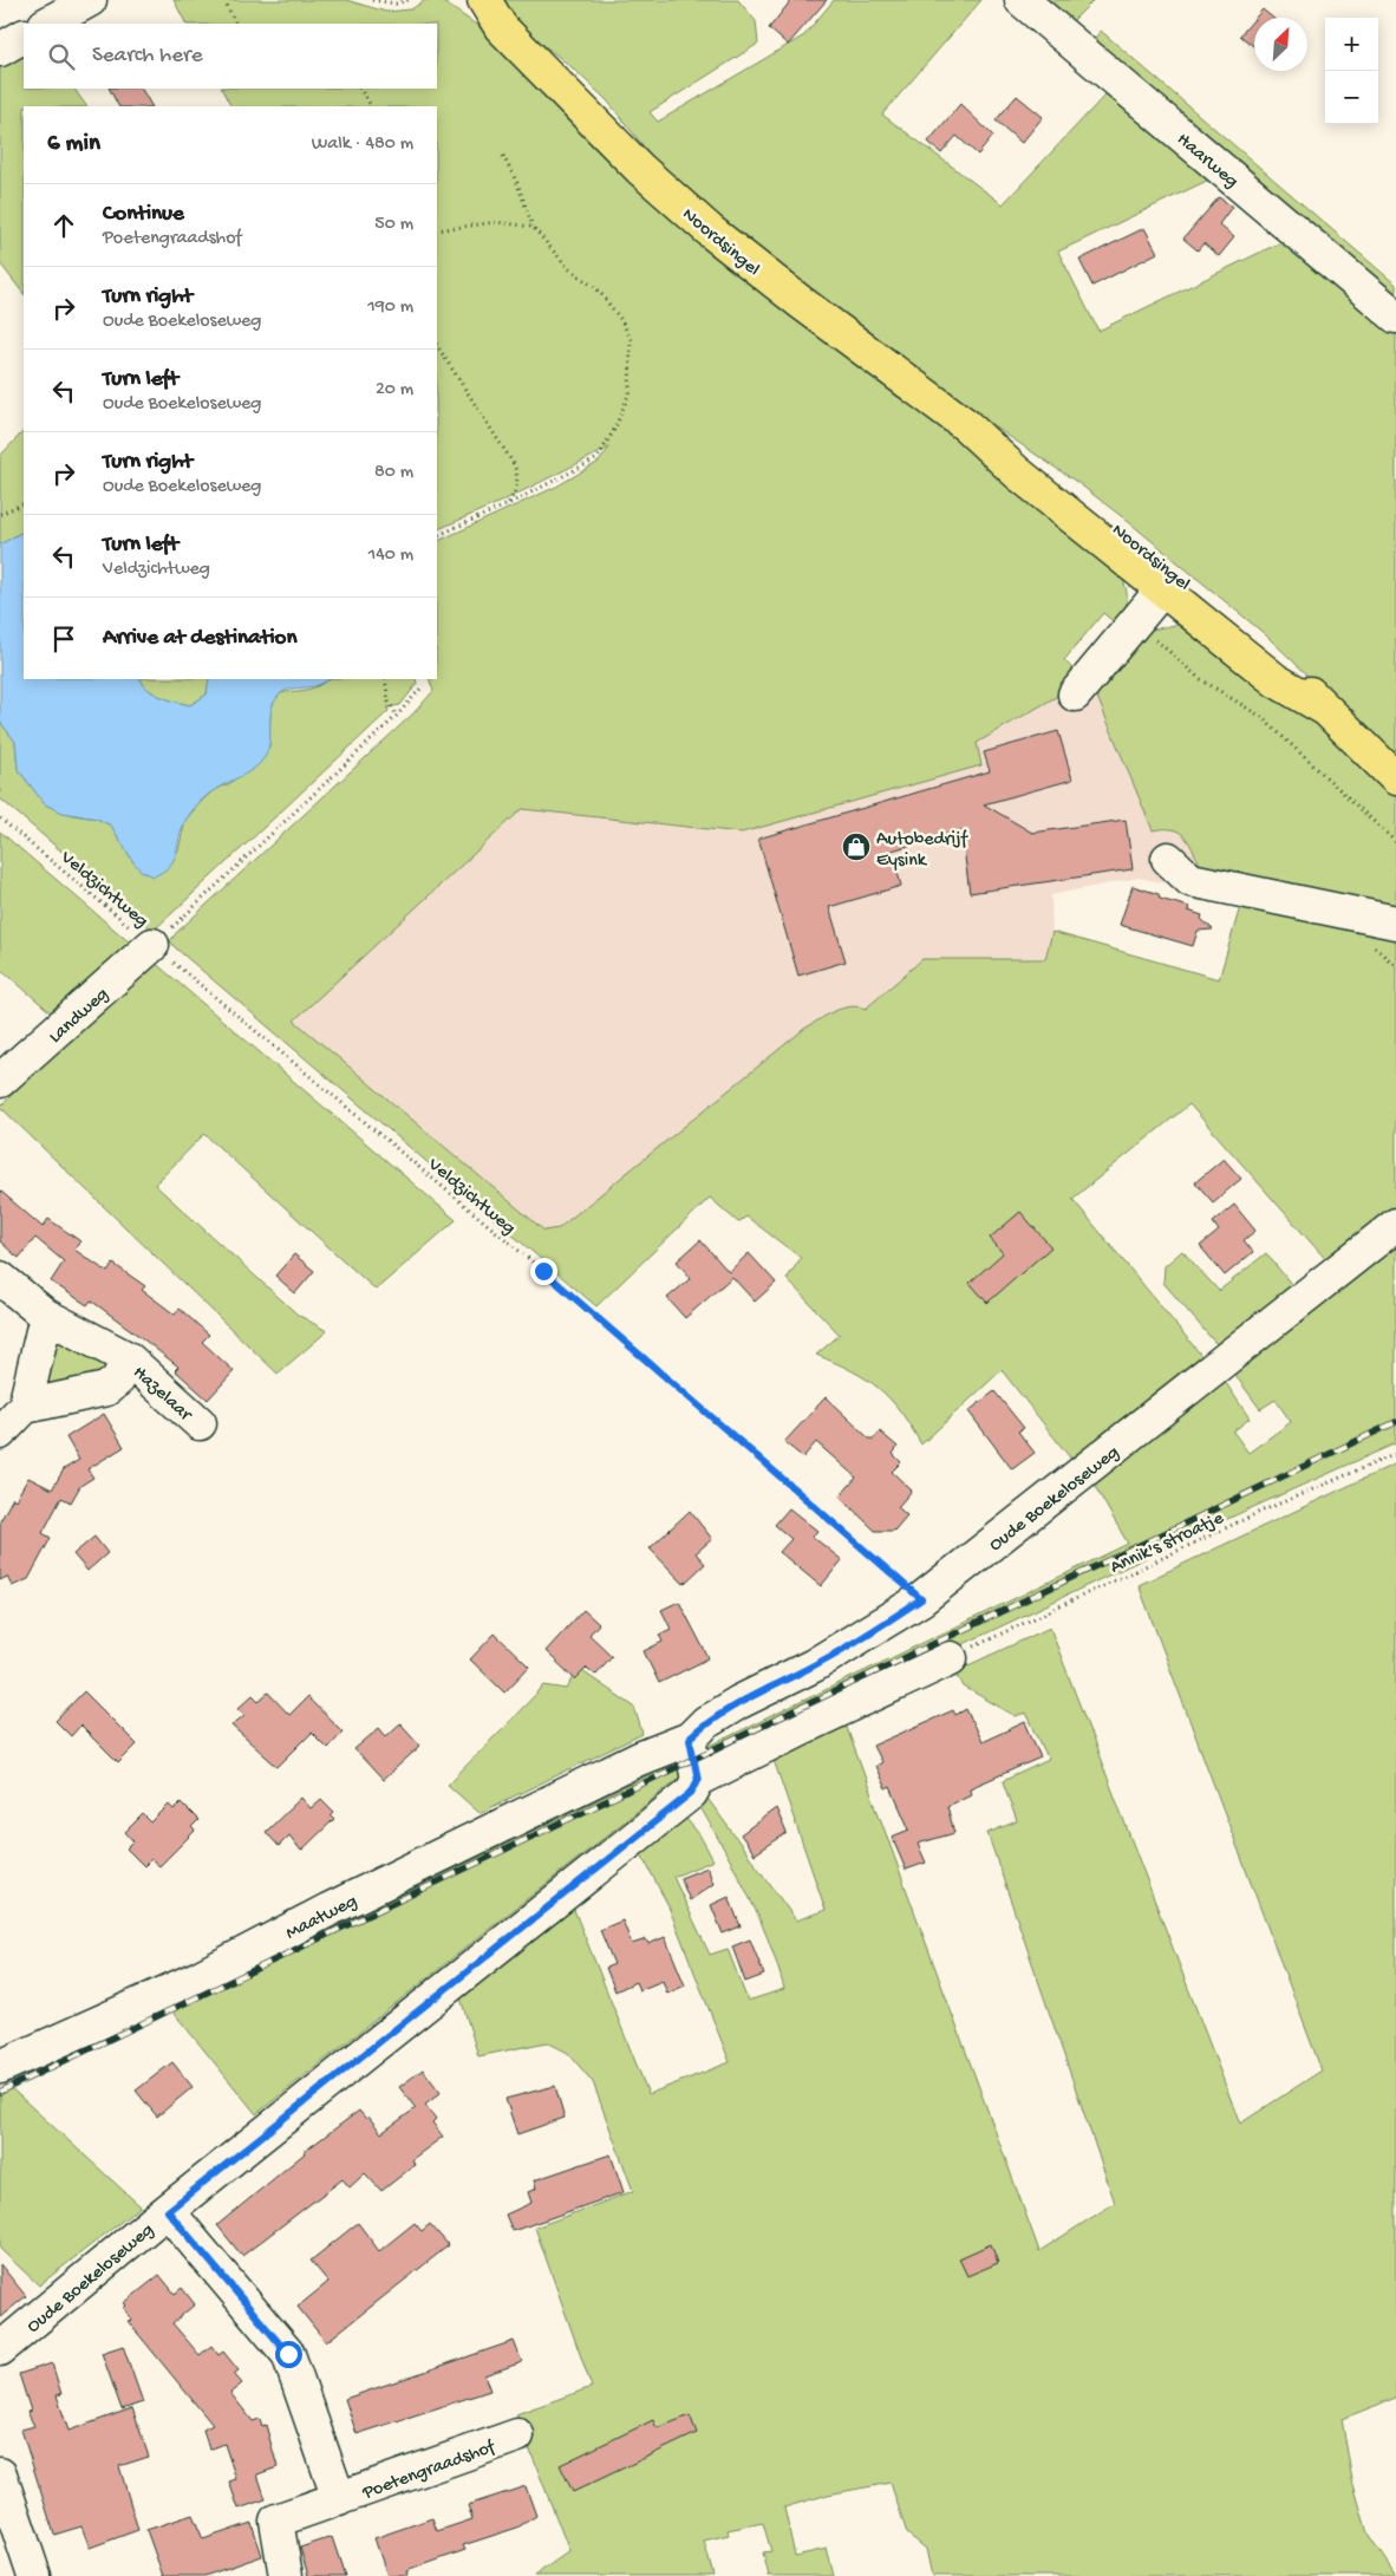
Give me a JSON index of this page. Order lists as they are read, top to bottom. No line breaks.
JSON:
{"streets":{"main road":["Noordsingel"],"street":["Haarweg","Landweg","Hazelaar","Oude Boekeloseweg","Maatweg","Poetengraadshof"],"path":["Veldzichtweg","Annik's stroatje"]},"crossings":[["Veldzichtweg","Landweg"],["Veldzichtweg","Oude Boekeloseweg"],["Oude Boekeloseweg","Annik's stroatje"],["Oude Boekeloseweg","Maatweg"],["Oude Boekeloseweg","Poetengraadshof"]],"places":{"shop":["Autobedrijf Eysink"]},"north":"top right","page":{"map_buttons":["+","−"],"search":"Search here","heading":["6 min","Walk · 480 m"],"list":[["Continue","Poetengraadshof","50 m"],["Turn right","Oude Boekeloseweg","190 m"],["Turn left","Oude Boekeloseweg","20 m"],["Turn right","Oude Boekeloseweg","80 m"],["Turn left","Veldzichtweg","140 m"],"Arrive at destination"]}}
